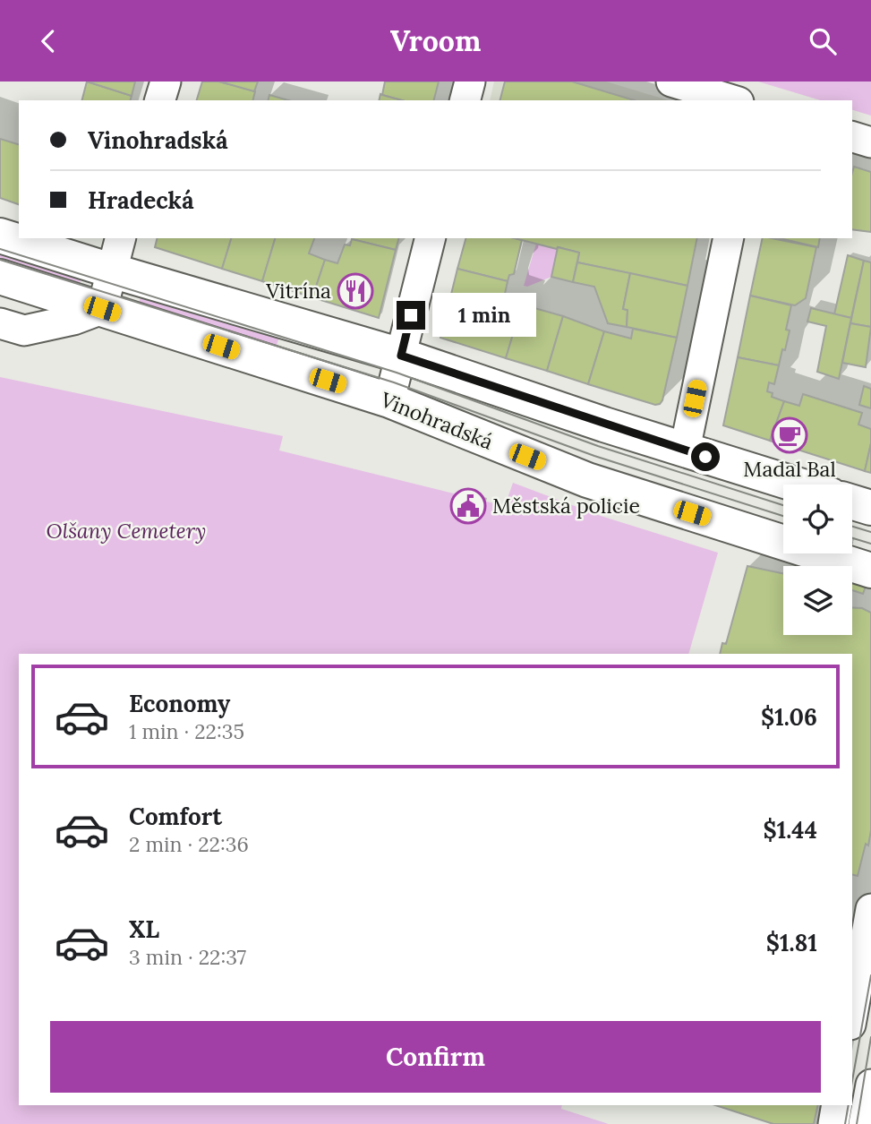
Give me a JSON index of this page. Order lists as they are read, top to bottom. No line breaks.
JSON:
{"streets":{"main road":["Vinohradská"]},"parks":["Olšany Cemetery"],"places":{"restaurant":["Vitrína"],"cafe":["Madal Bal"],"public building":["Městská policie"]},"page":{"header":"Vroom","banner":["Vinohradská","Hradecká"],"bubble":"1 min","list":[{"name":"Economy","note":"1 min · 22:35","value":"$1.06"},{"name":"Comfort","note":"2 min · 22:36","value":"$1.44"},{"name":"XL","note":"3 min · 22:37","value":"$1.81"}],"buttons":"Confirm"}}
